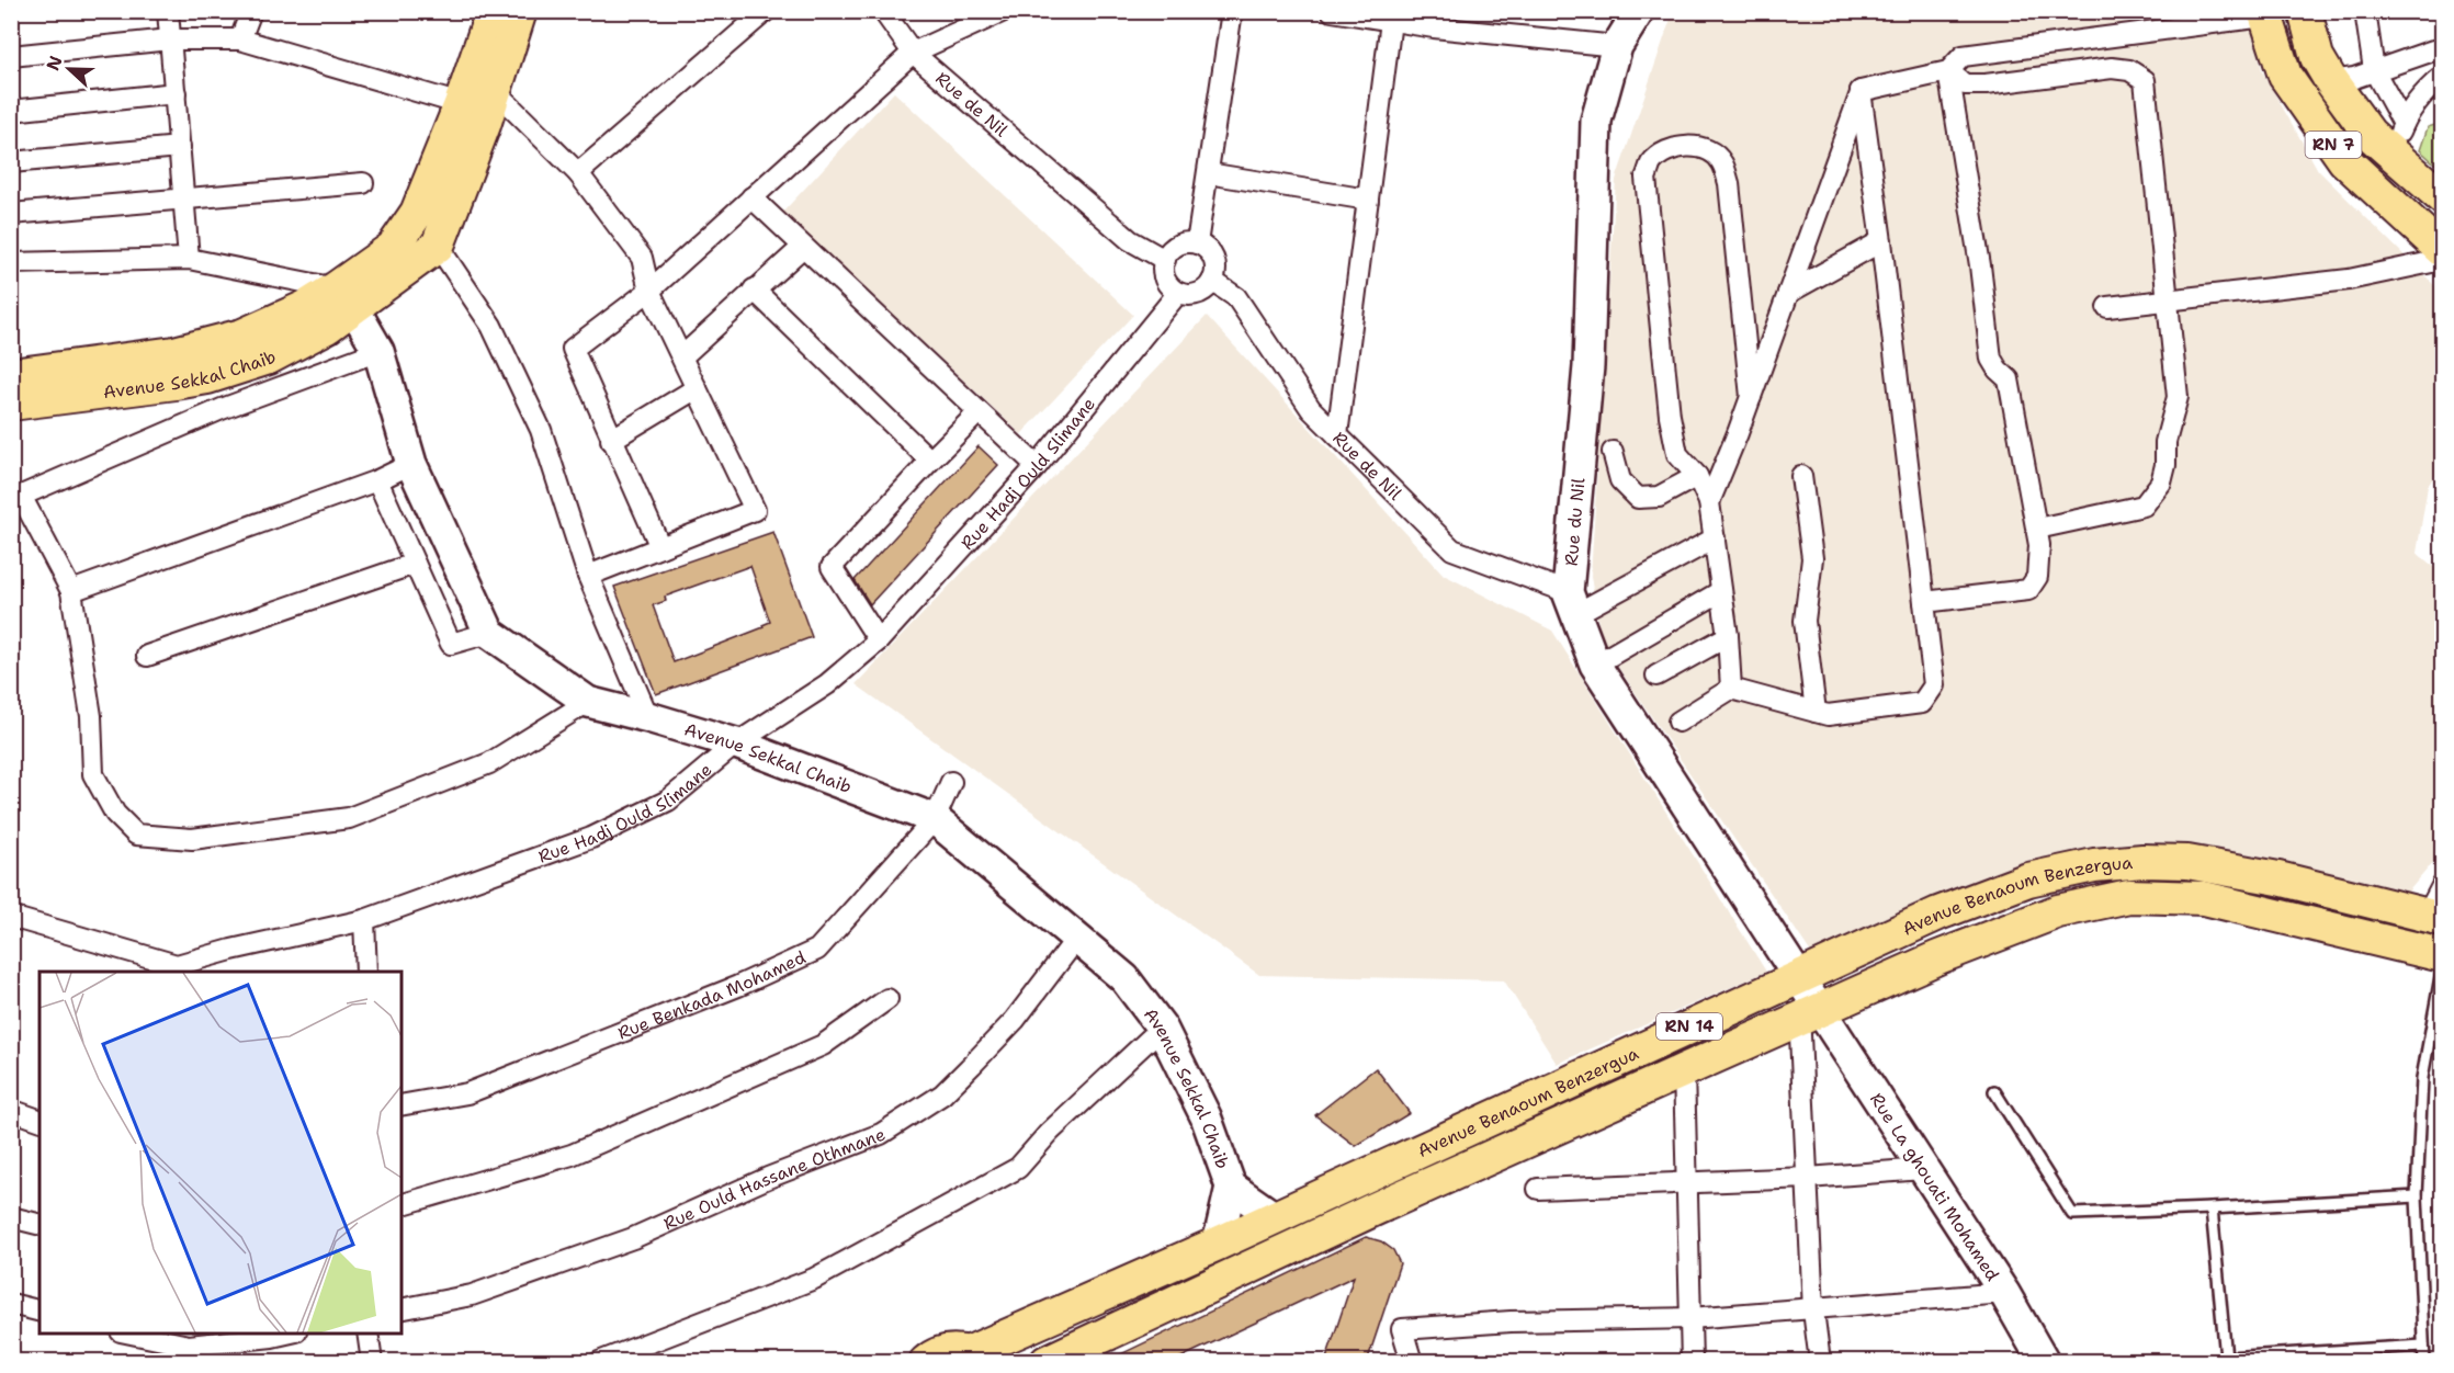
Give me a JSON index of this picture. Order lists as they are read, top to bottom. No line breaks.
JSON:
{"streets":{"main road":["RN 7","Avenue Sekkal Chaib","Avenue Benaoum Benzergua","RN 14"],"street":["Rue de Nil","Rue Hadj Ould Slimane","Rue du Nil","Rue Benkada Mohamed","Rue Ould Hassane Othmane","Rue La ghouati Mohamed"]},"crossings":[["Rue de Nil","Rue Hadj Ould Slimane"],["Rue de Nil","Rue du Nil"],["Avenue Sekkal Chaib","Rue Hadj Ould Slimane"],["Avenue Sekkal Chaib","Rue Benkada Mohamed"],["Avenue Sekkal Chaib","Rue Ould Hassane Othmane"],["Rue du Nil","Avenue Benaoum Benzergua"],["Rue du Nil","Rue La ghouati Mohamed"],["Avenue Benaoum Benzergua","Rue La ghouati Mohamed"]],"north":"left"}
